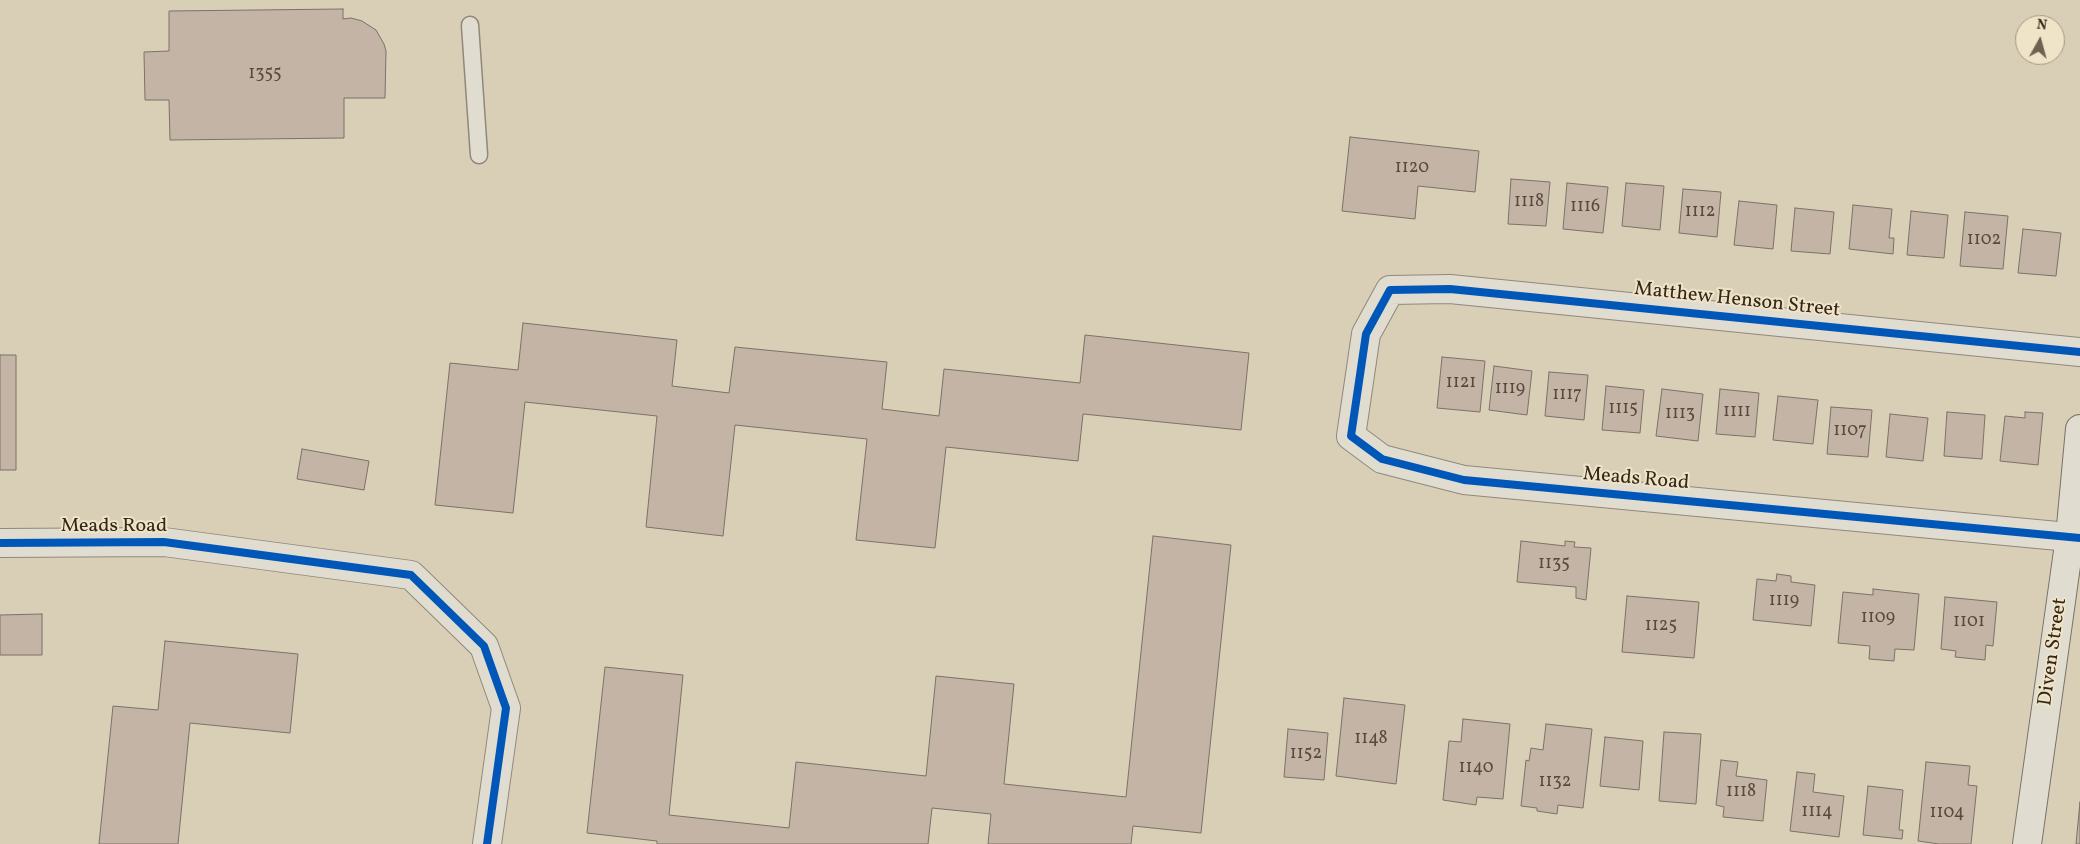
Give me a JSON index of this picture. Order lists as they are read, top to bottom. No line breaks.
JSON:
{"streets":{"street":["Matthew Henson Street","Meads Road","Diven Street"]},"crossings":[["Matthew Henson Street","Meads Road"],["Meads Road","Diven Street"]],"house_numbers":["1355","1120","1118","1116","1112","1102","1121","1119","1117","1115","1111","1113","1107","1135","1119","1109","1101","1125","1148","1152","1140","1132","1118","1114","1104"],"north":"top"}
